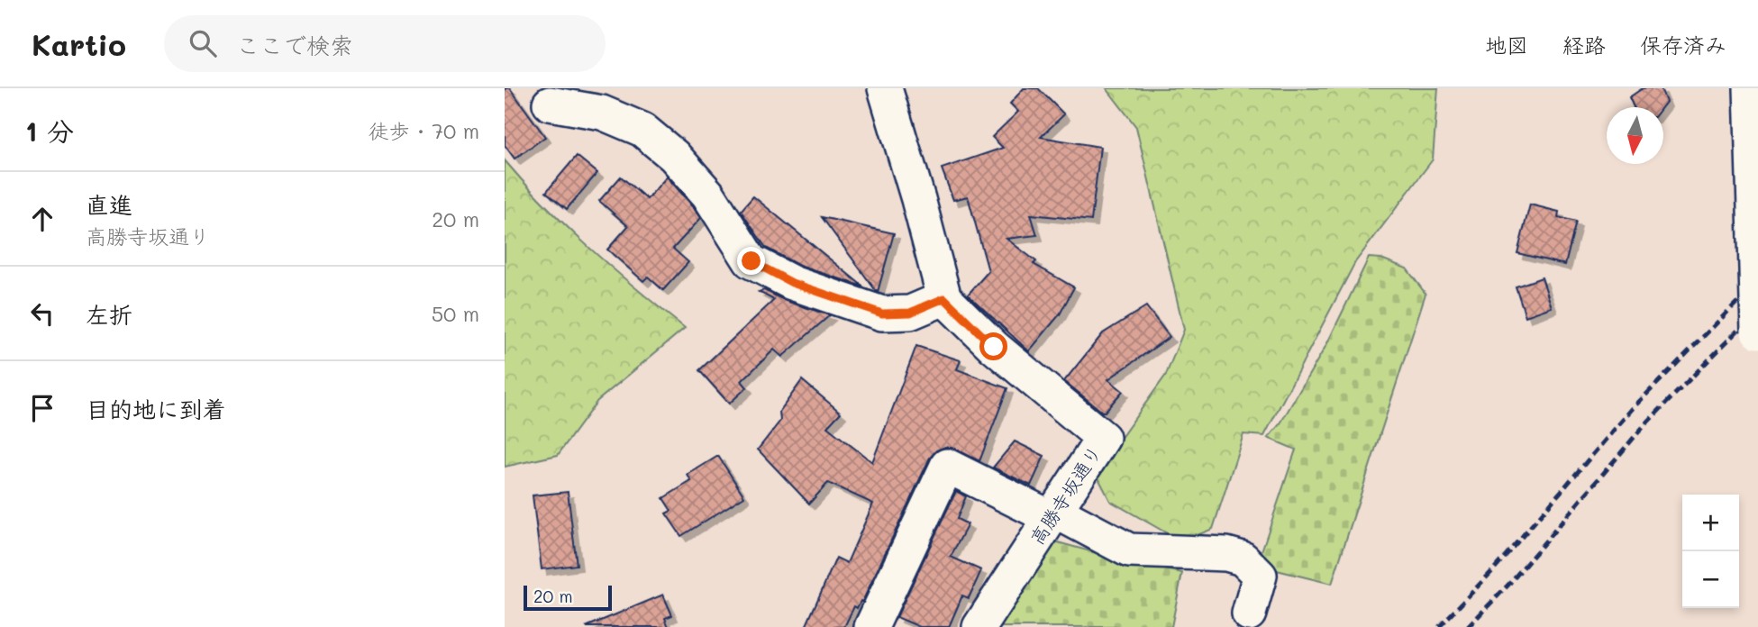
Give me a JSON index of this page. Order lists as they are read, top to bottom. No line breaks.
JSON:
{"streets":{"street":["高勝寺坂通り"]},"scale_bar":"20 m","north":"bottom","page":{"header":"Kartio","search":"ここで検索","nav":["地図","経路","保存済み"],"heading":["1 分","徒歩 · 70 m"],"list":[["直進","高勝寺坂通り","20 m"],["左折","50 m"],"目的地に到着"],"map_buttons":["+","−"],"scale":"20 m"}}
